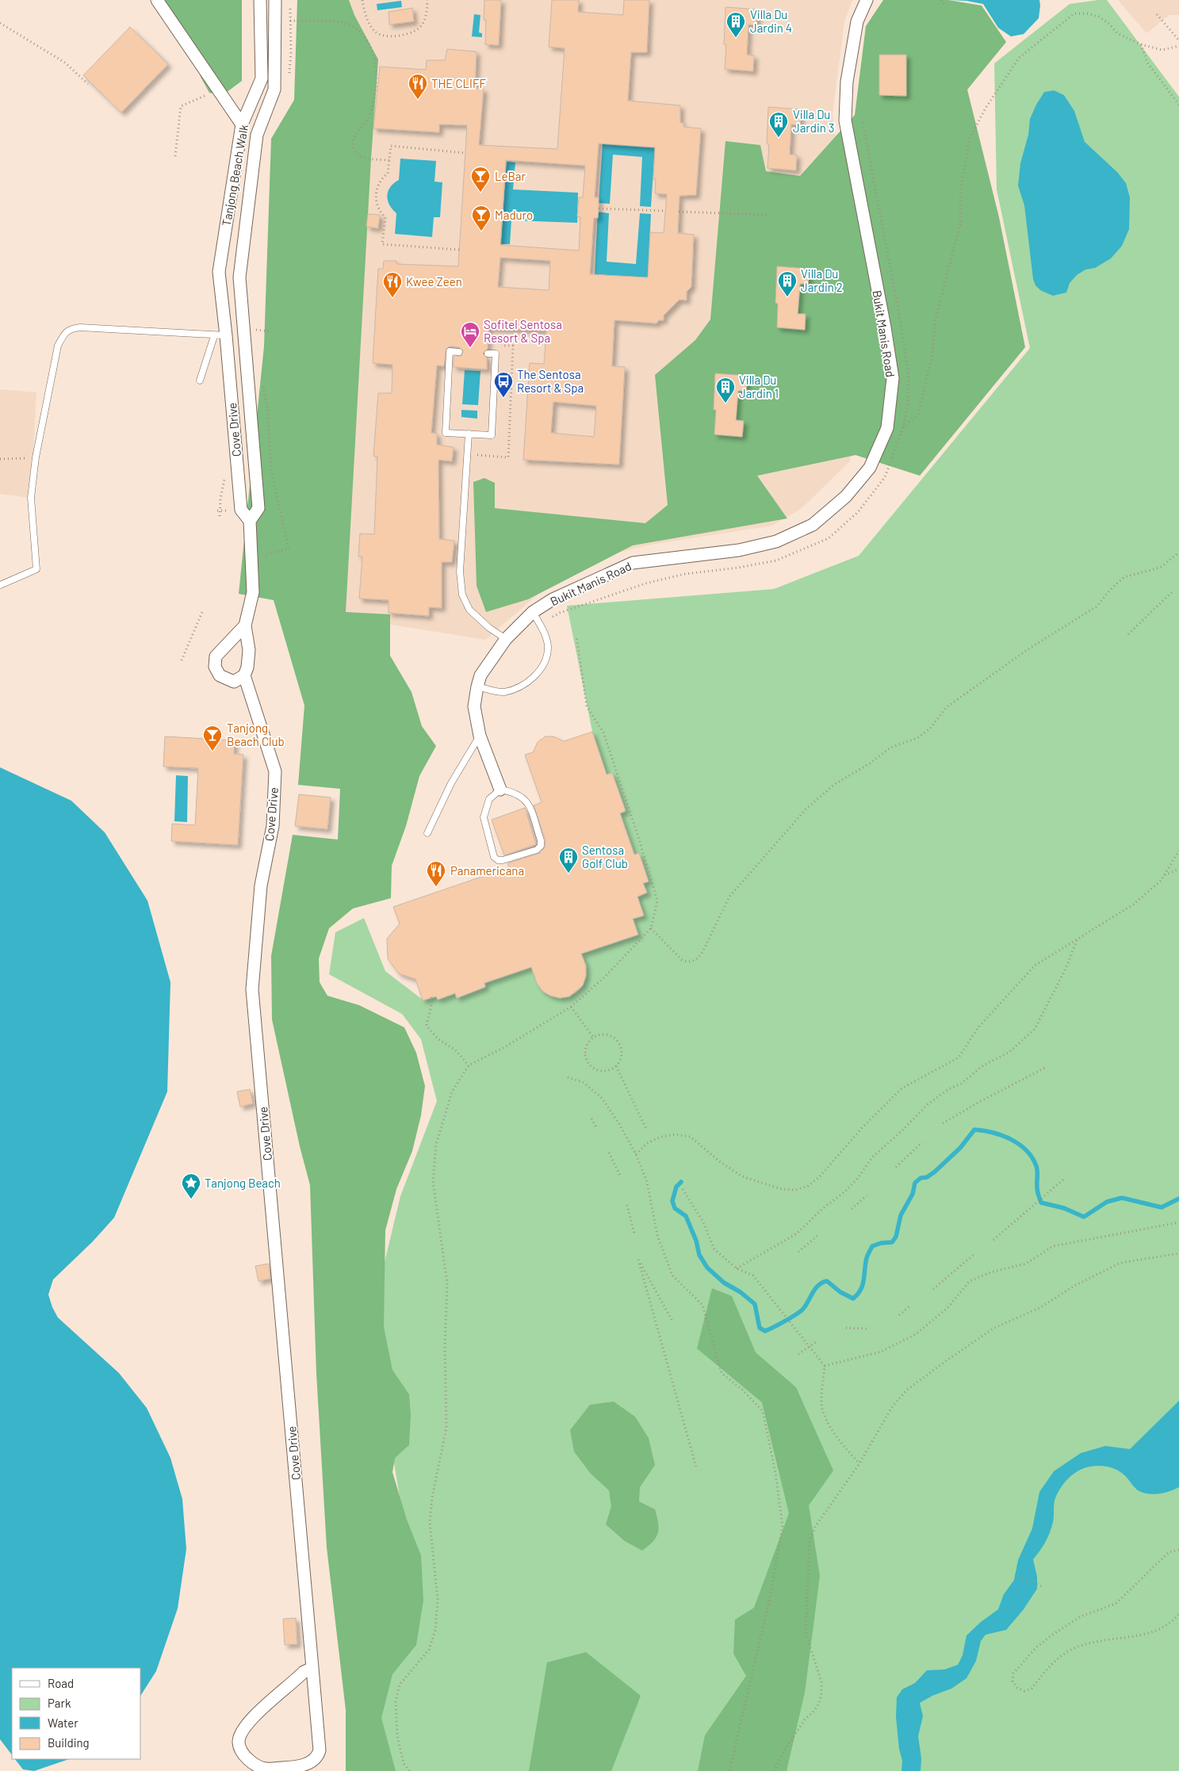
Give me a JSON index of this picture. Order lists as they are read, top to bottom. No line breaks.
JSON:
{"streets":{"street":["Tanjong Beach Walk","Bukit Manis Road","Cove Drive"]},"crossings":[["Tanjong Beach Walk","Cove Drive"]],"places":{"building":["Villa Du Jardin 4","Villa Du Jardin 3","Villa Du Jardin 2","Villa Du Jardin 1","Sentosa Golf Club"],"restaurant":["THE CLIFF","Kwee Zeen","Panamericana"],"bar":["LeBar","Maduro","Tanjong Beach Club"],"hotel":["Sofitel Sentosa Resort & Spa"],"bus stop":["The Sentosa Resort & Spa"],"place":["Tanjong Beach"]},"legend":["Road","Park","Water","Building"]}
